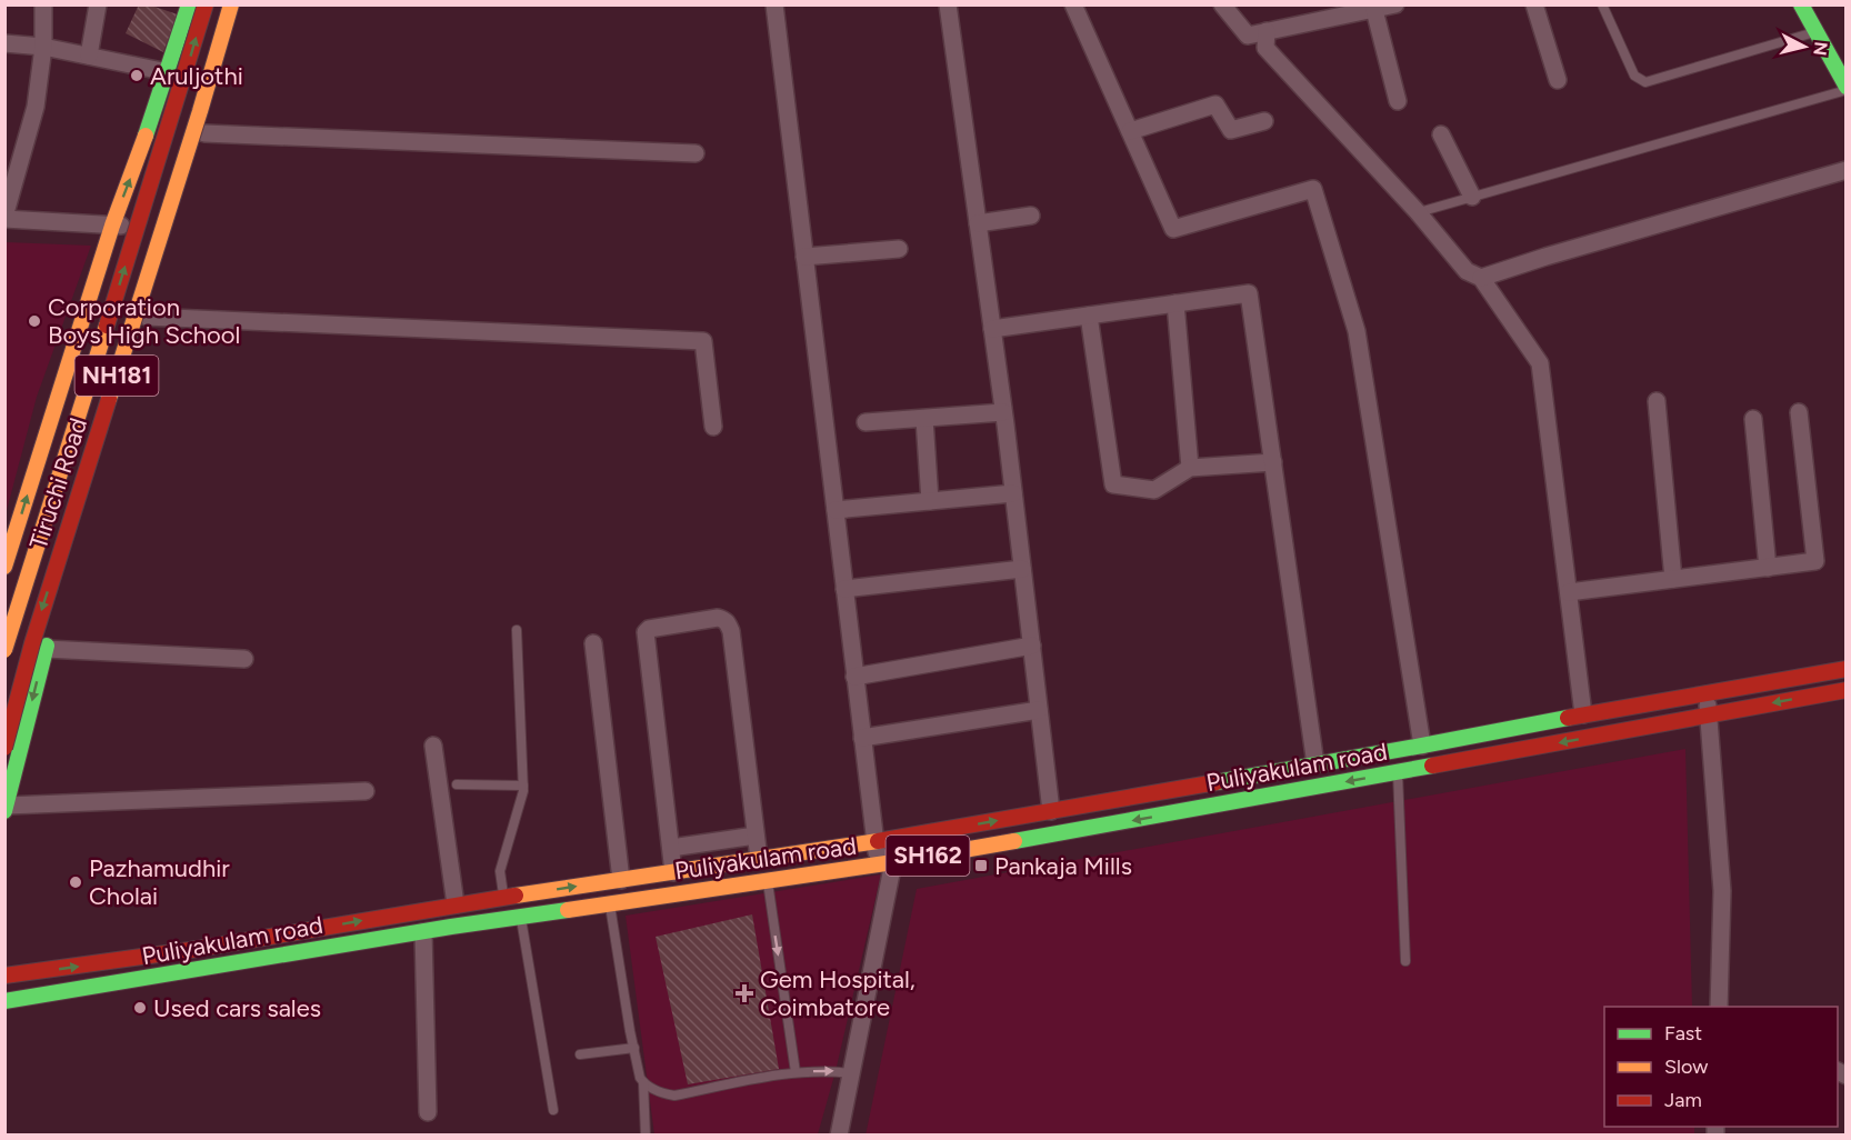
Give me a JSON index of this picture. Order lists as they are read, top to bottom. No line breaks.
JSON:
{"streets":{"main road":["NH181","Tiruchi Road","Puliyakulam road","SH162"]},"places":{"other":["Aruljothi","Corporation Boys High School","Pazhamudhir Cholai","Used cars sales"],"transit":["Pankaja Mills"],"health":["Gem Hospital, Coimbatore"]},"legend":["Fast","Slow","Jam"],"north":"right"}
